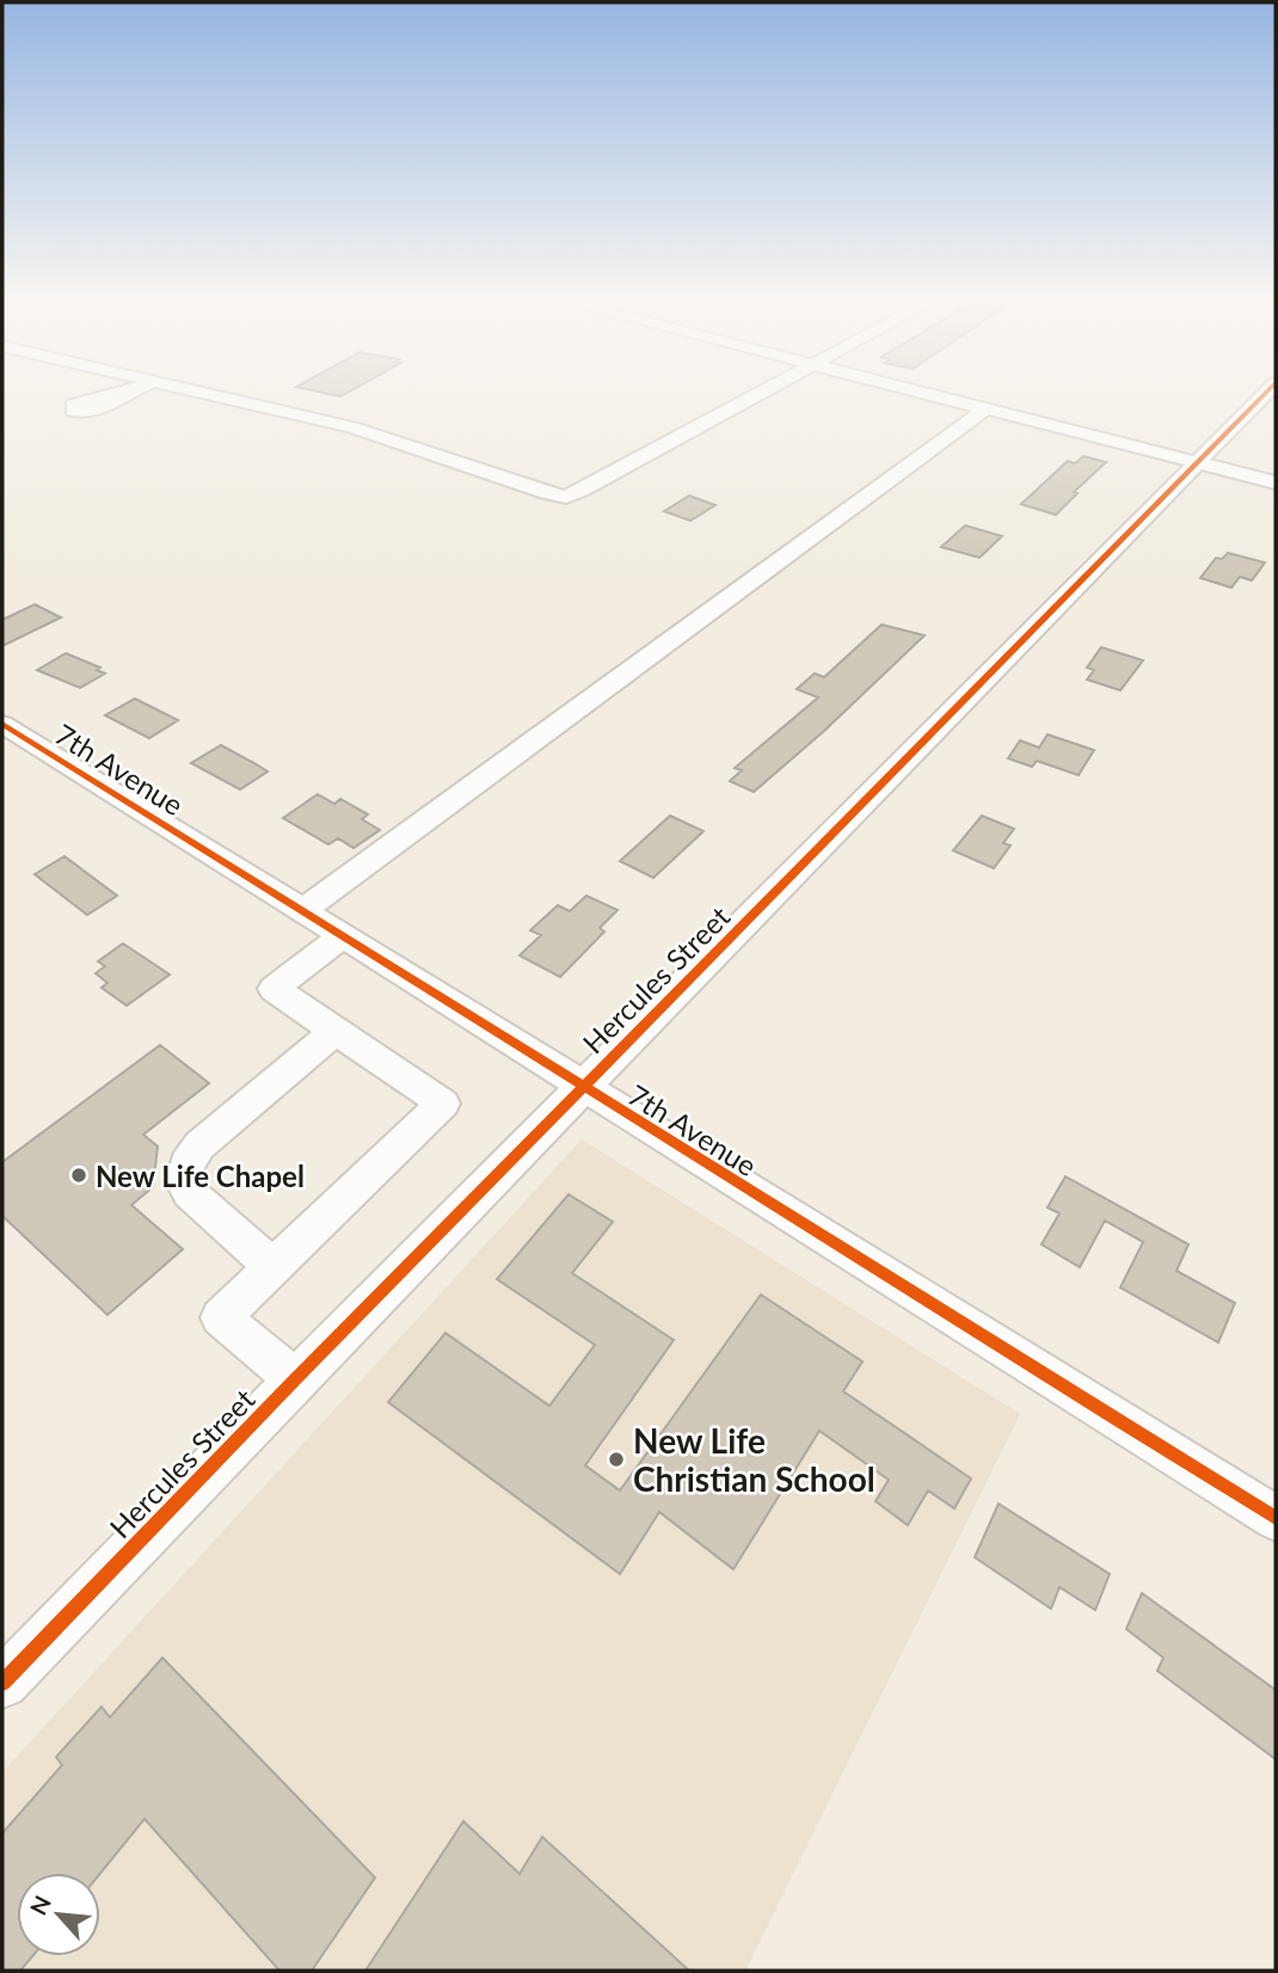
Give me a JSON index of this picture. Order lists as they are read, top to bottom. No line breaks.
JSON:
{"streets":{"street":["7th Avenue","Hercules Street"]},"crossings":[["7th Avenue","Hercules Street"]],"places":["New Life Chapel","New Life Christian School"],"north":"top left"}
